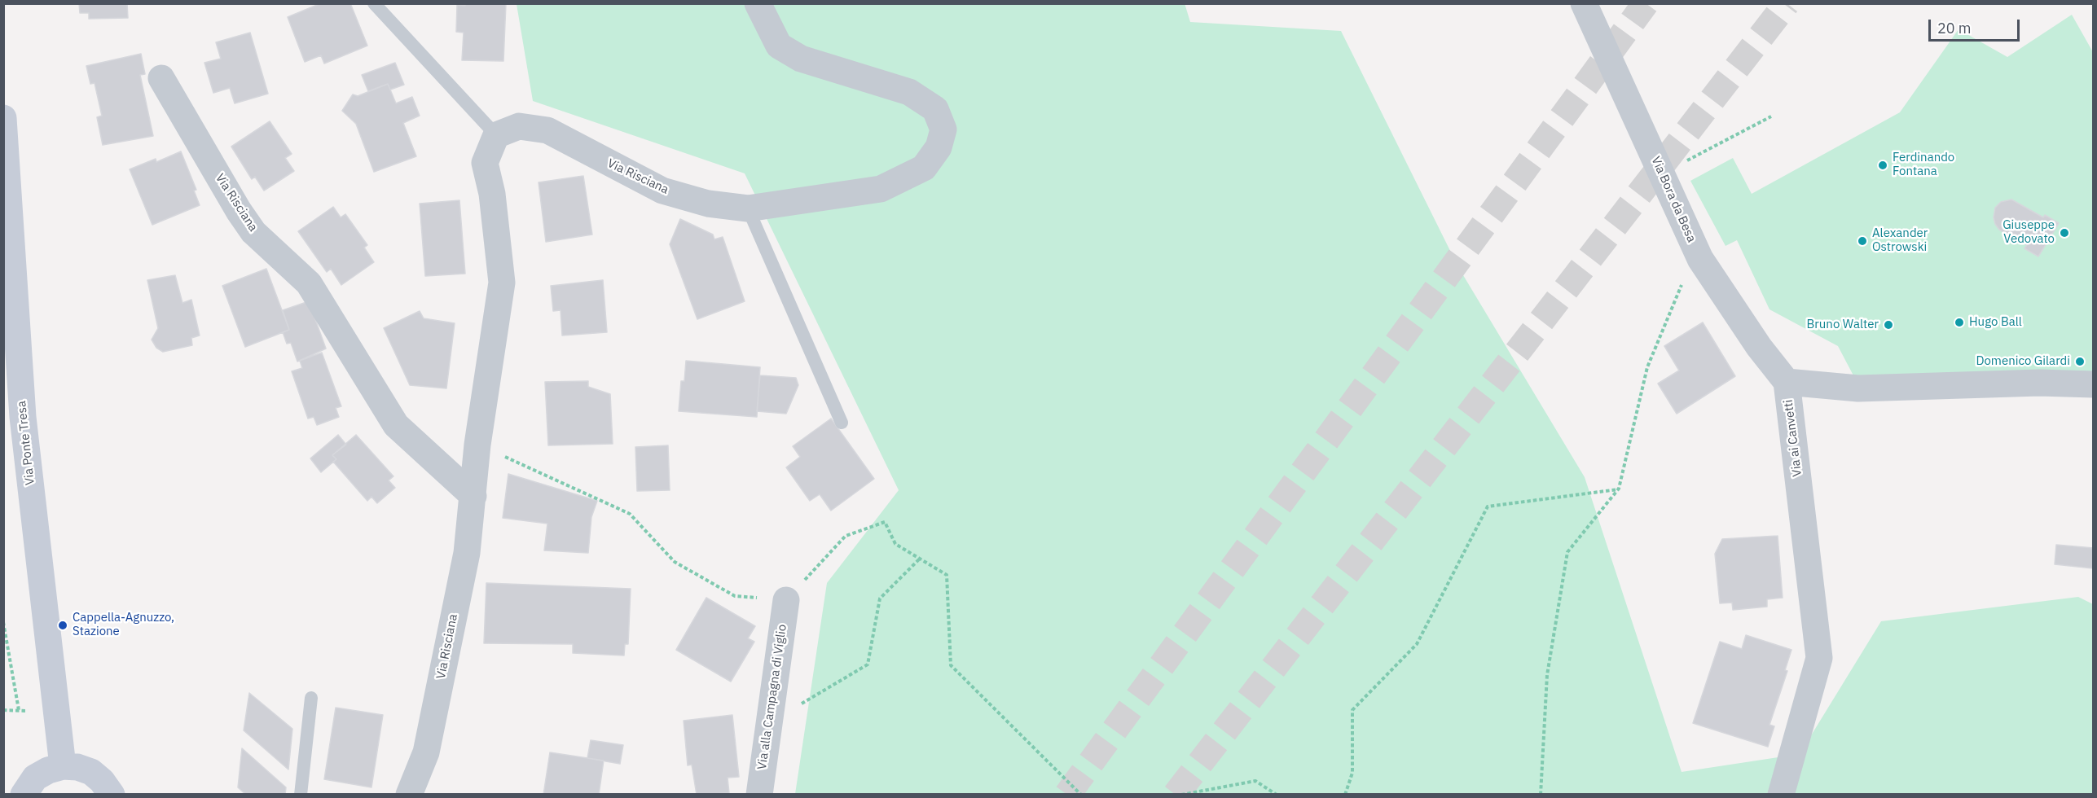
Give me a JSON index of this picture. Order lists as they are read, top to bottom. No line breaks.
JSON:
{"streets":{"main road":["Via Ponte Tresa"],"street":["Via Risciana","Via Bora da Besa","Via ai Canvetti","Via alla Campagna di Viglio"]},"crossings":[["Via Bora da Besa","Via ai Canvetti"]],"places":["Ferdinando Fontana","Giuseppe Vedovato","Alexander Ostrowski","Hugo Ball","Bruno Walter","Domenico Gilardi","Cappella-Agnuzzo, Stazione"],"scale_bar":"20 m"}
